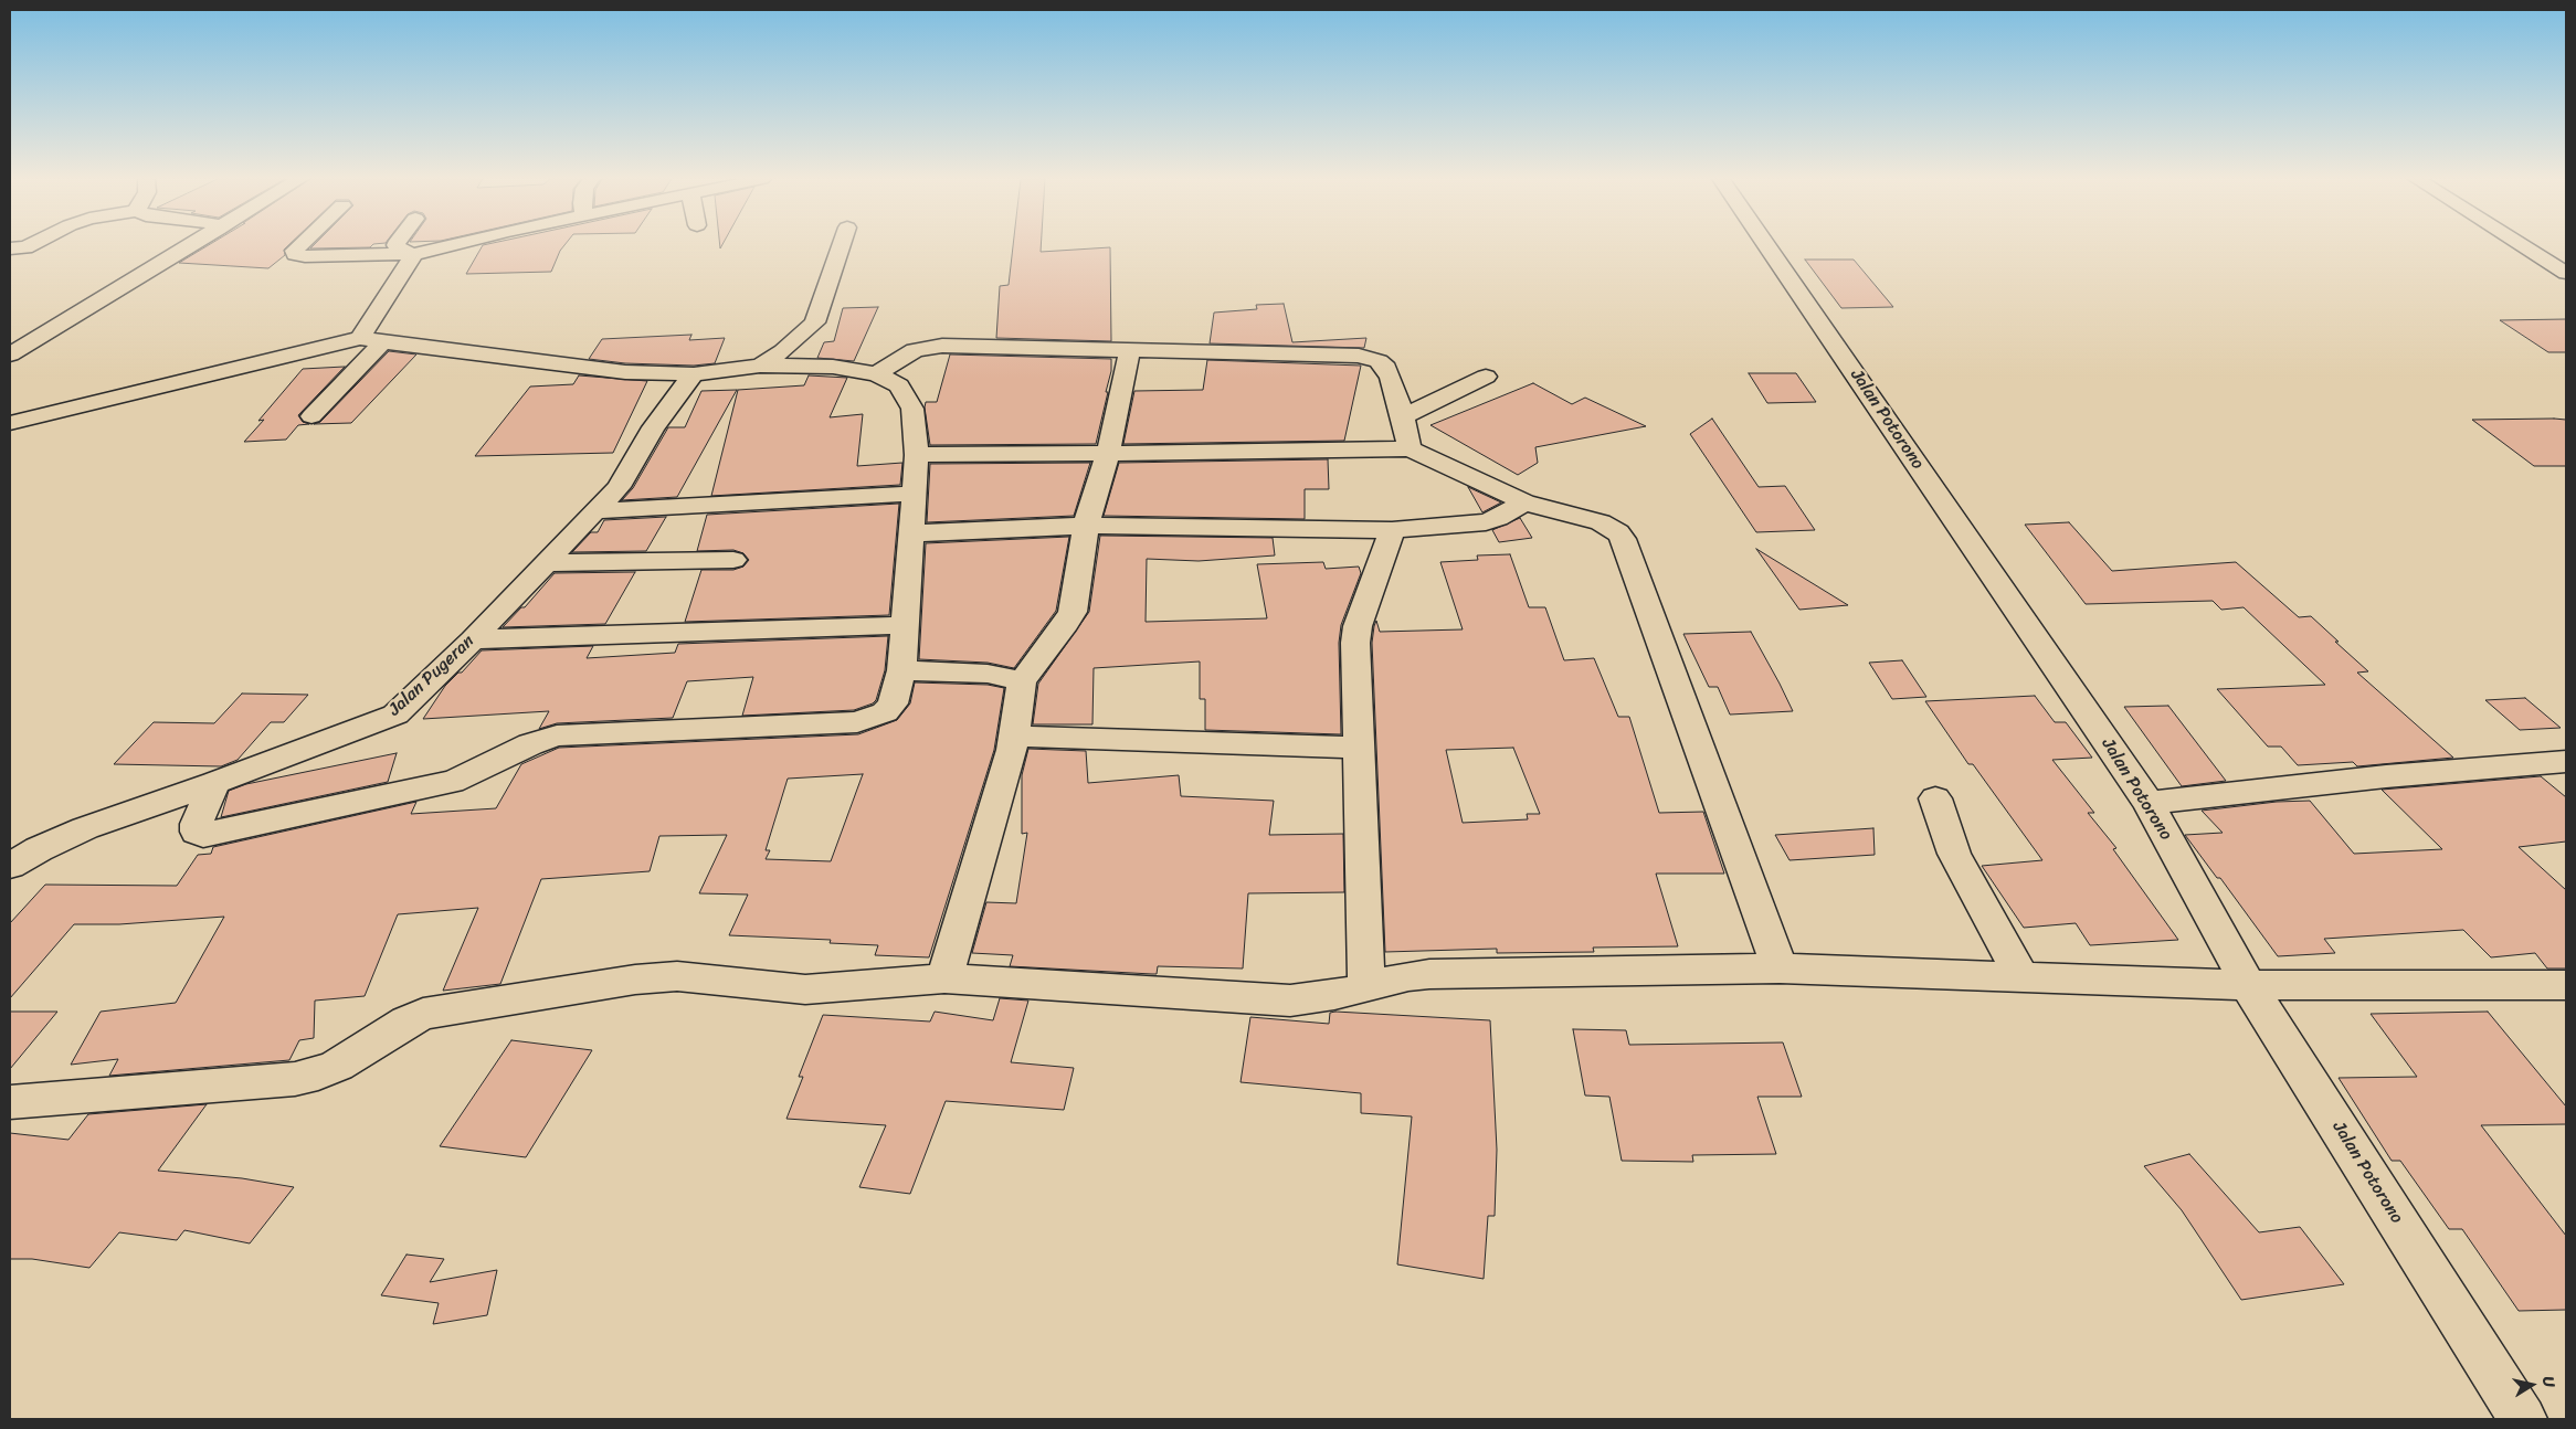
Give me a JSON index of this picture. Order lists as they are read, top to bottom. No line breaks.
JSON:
{"streets":{"street":["Jalan Potorono","Jalan Pugeran"]},"north":"right"}
